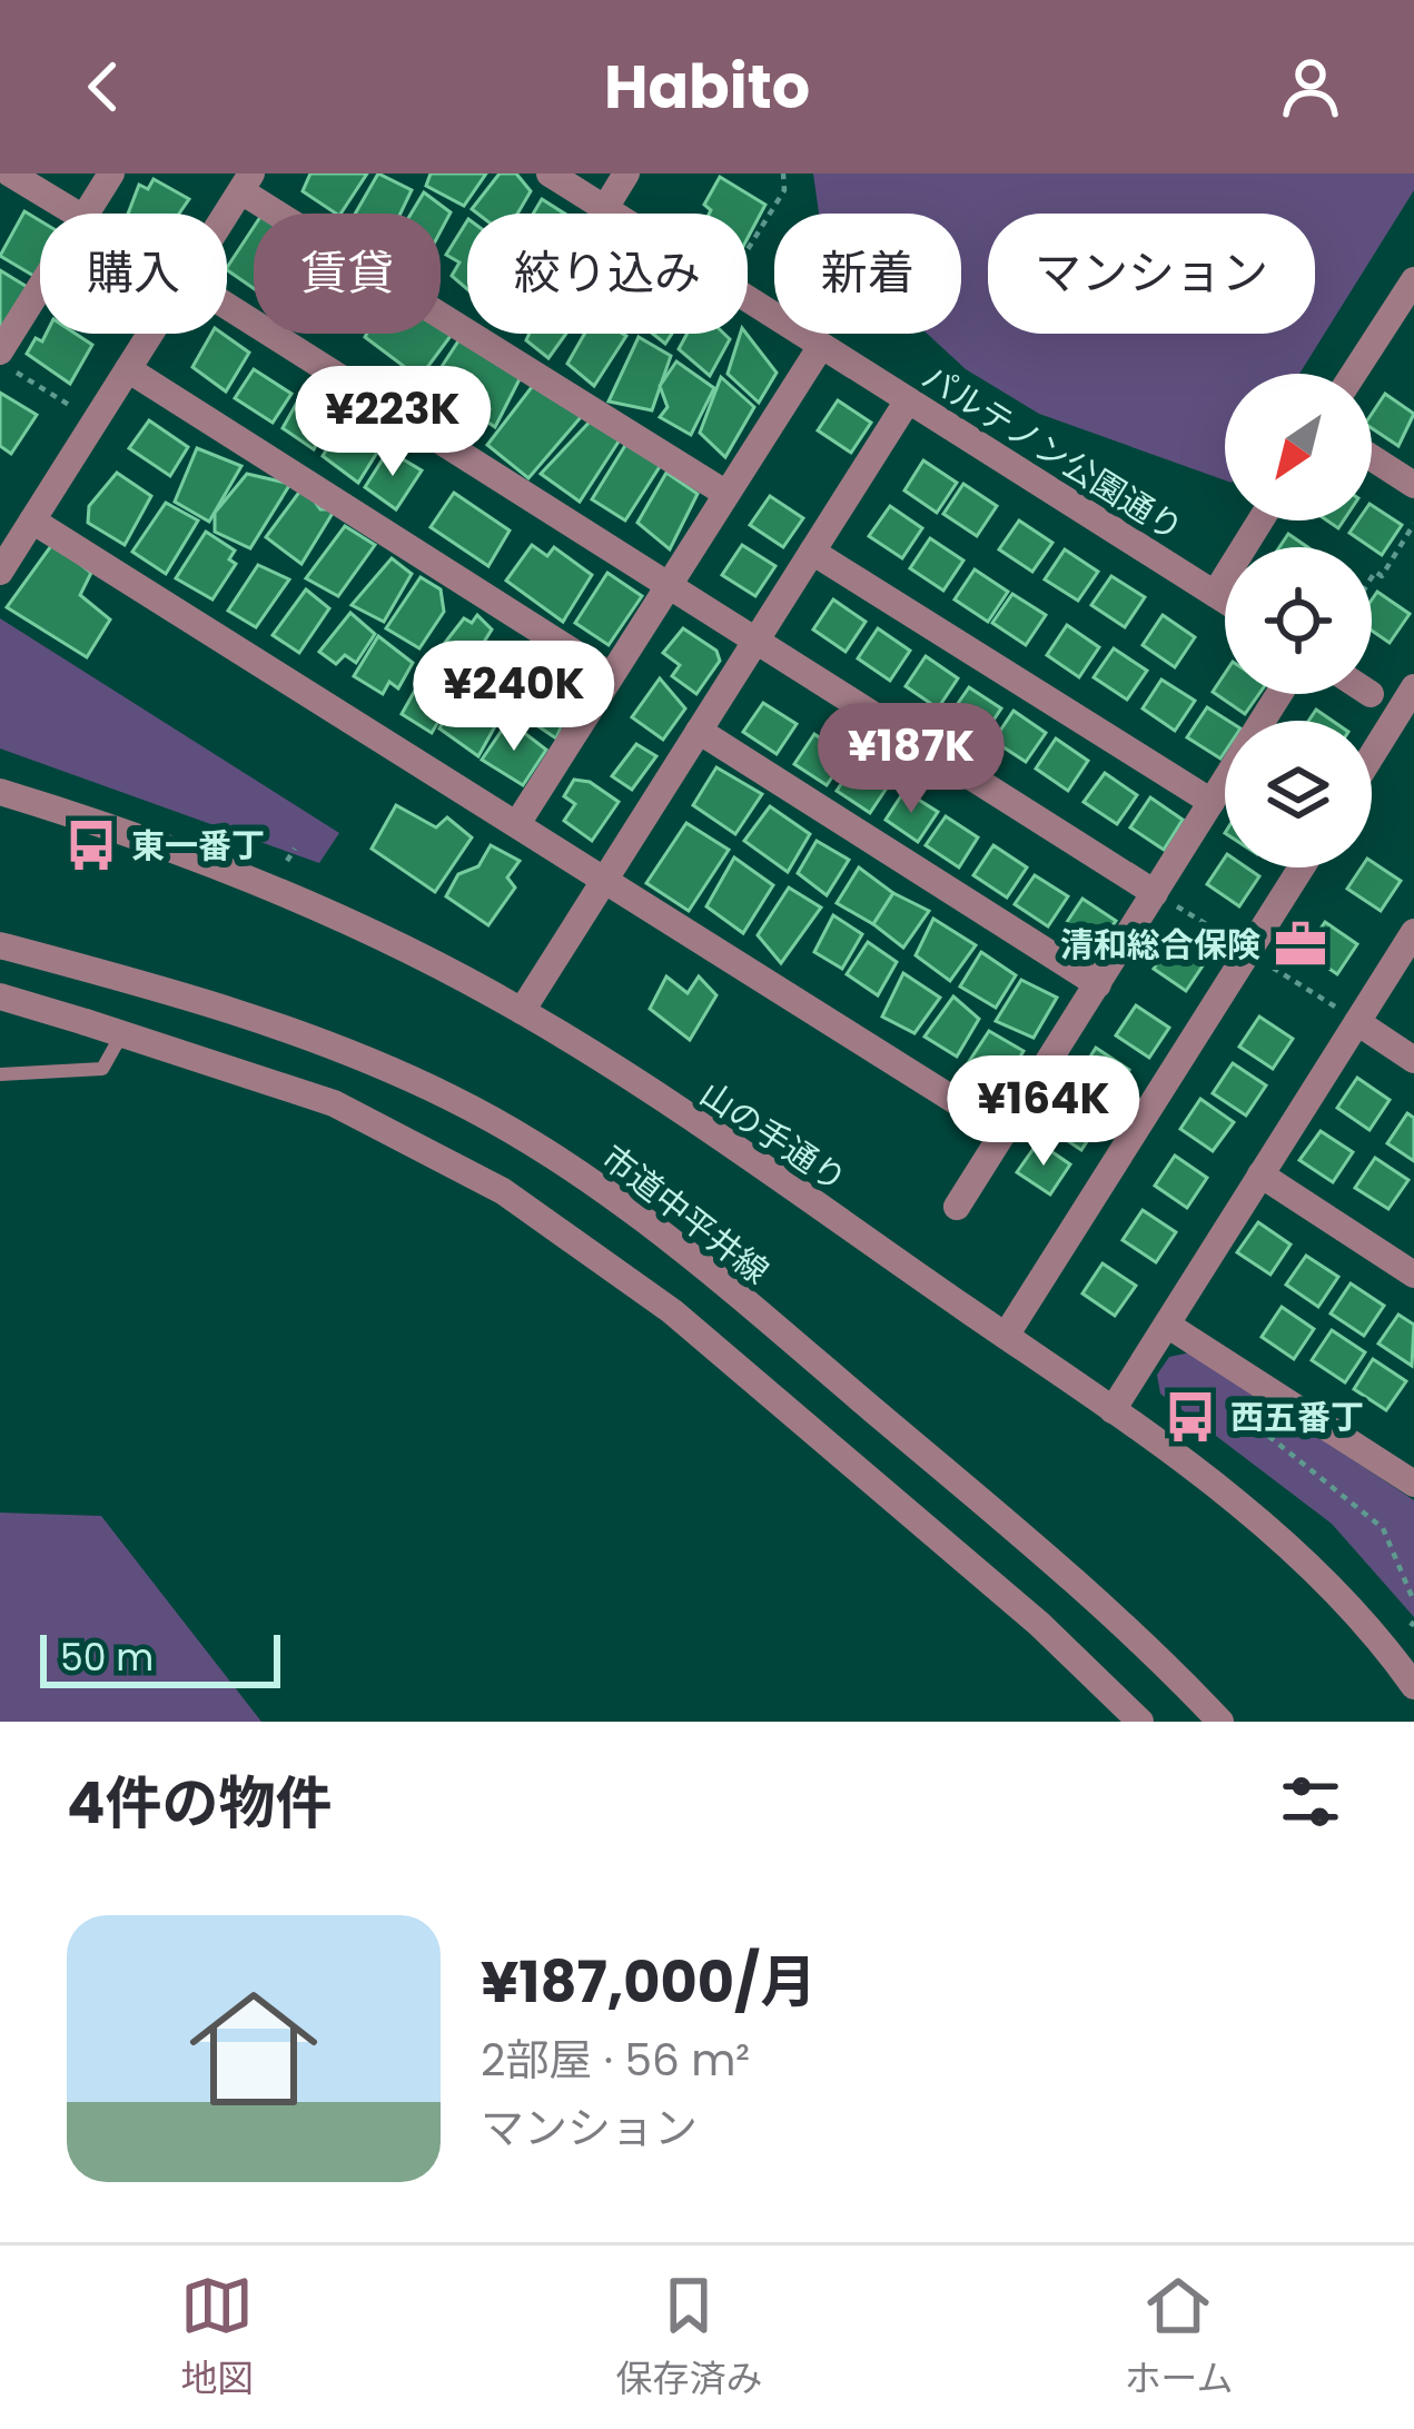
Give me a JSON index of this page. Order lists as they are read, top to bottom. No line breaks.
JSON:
{"streets":{"street":["パルテノン公園通り","山の手通り","市道中平井線"]},"places":{"bus stop":["東一番丁","西五番丁"],"office":["清和総合保険"]},"scale_bar":"50 m","north":"bottom left","page":{"header":"Habito","chip":["購入","賃貸","絞り込み","新着","マンション"],"price":["¥223K","¥240K","¥187K","¥164K"],"scale":"50 m","heading":"4件の物件","list":[{"name":"¥187,000/月","note":"2部屋 · 56 m² · マンション"}],"tabs":["地図","保存済み","ホーム"]}}
